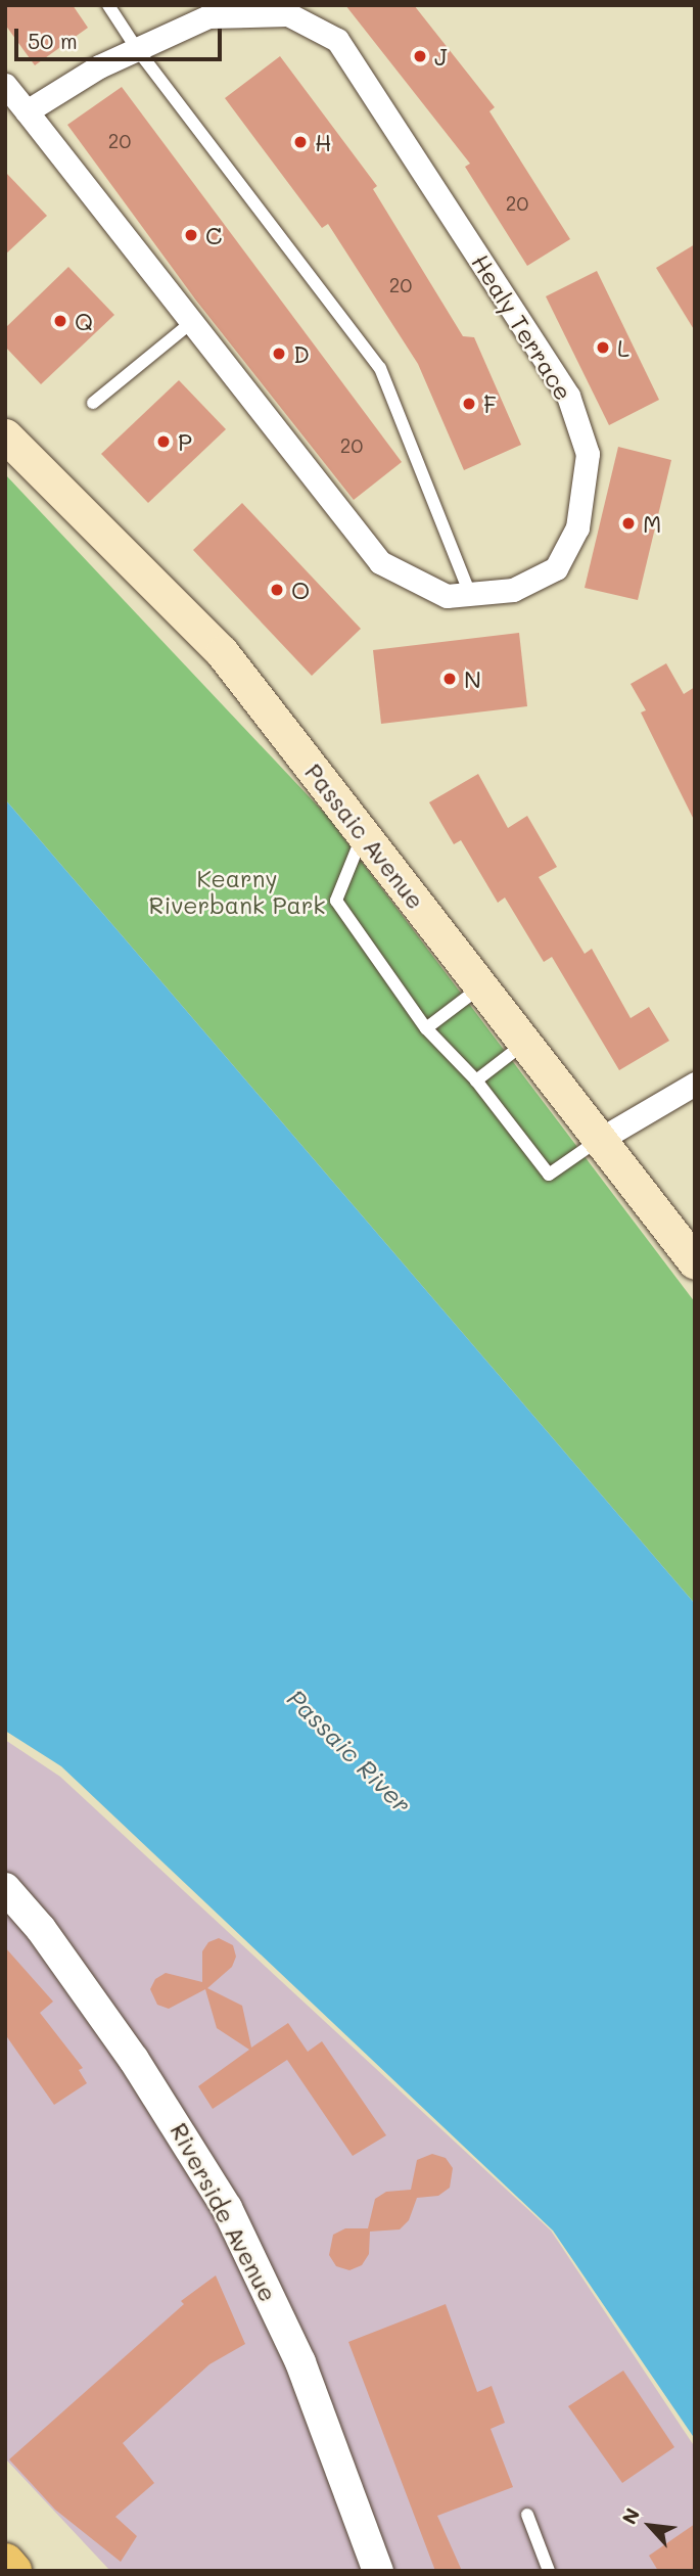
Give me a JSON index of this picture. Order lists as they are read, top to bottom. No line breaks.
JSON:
{"streets":{"main road":["Passaic Avenue"],"street":["Healy Terrace","Riverside Avenue"]},"water":["Passaic River"],"parks":["Kearny Riverbank Park"],"places":["J","H","C","Q","L","D","F","P","M","O","N"],"house_numbers":["20","20","20","20"],"scale_bar":"50 m","north":"top left"}
